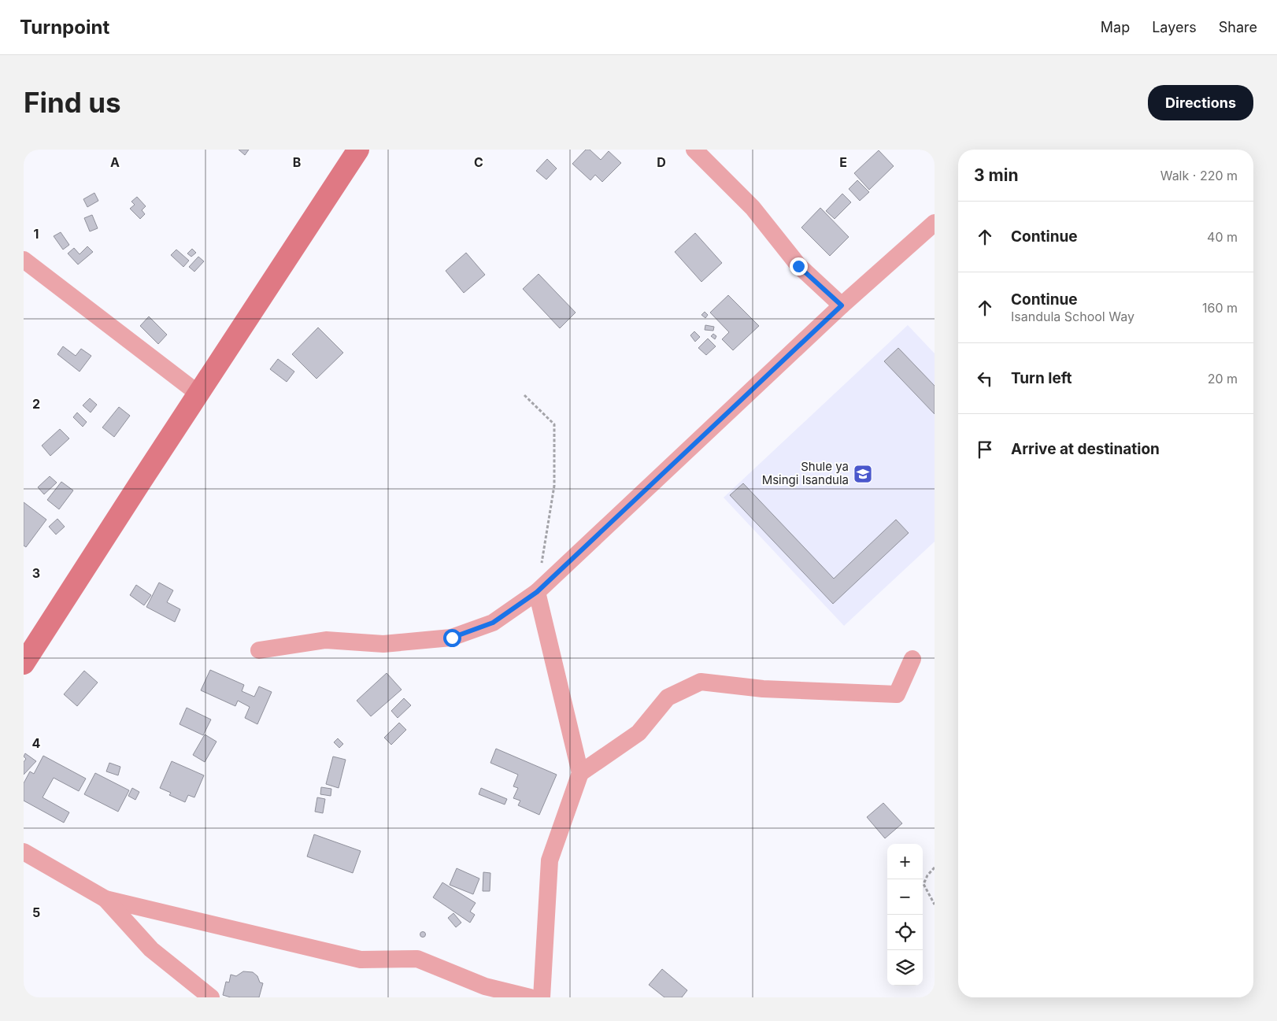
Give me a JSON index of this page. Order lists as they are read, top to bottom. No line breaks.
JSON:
{"places":{"school or university":["Shule ya Msingi Isandula"]},"page":{"header":"Turnpoint","nav":["Map","Layers","Share"],"buttons":"Directions","title":"Find us","heading":["3 min","Walk · 220 m"],"list":[["Continue","40 m"],["Continue","Isandula School Way","160 m"],["Turn left","20 m"],"Arrive at destination"],"map_buttons":["+","−"]},"grid":{"columns":["A","B","C","D","E"],"rows":["1","2","3","4","5"]}}
